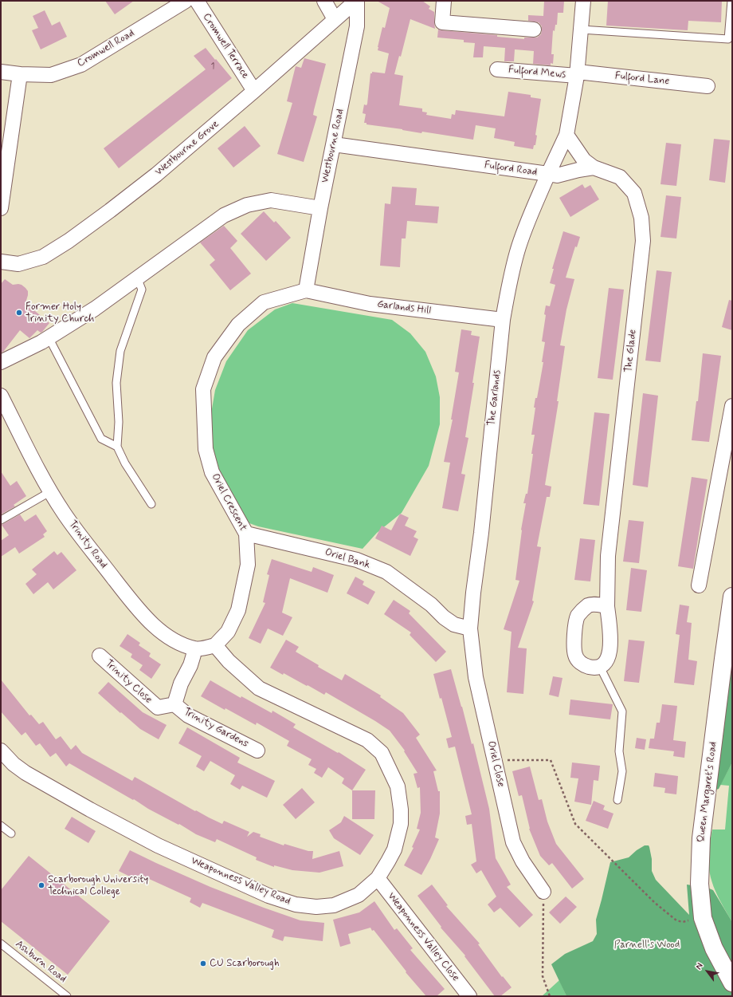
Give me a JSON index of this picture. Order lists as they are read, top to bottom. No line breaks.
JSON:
{"streets":{"main road":["Queen Margaret's Road"],"street":["Cromwell Terrace","Cromwell Road","Fulford Mews","Fulford Lane","Westbourne Road","Westbourne Grove","Fulford Road","Garlands Hill","The Glade","The Garlands","Oriel Crescent","Trinity Road","Oriel Bank","Trinity Close","Trinity Gardens","Oriel Close","Weaponness Valley Road","Weaponness Valley Close"],"lane":["Ashburn Road"]},"crossings":[["Cromwell Terrace","Westbourne Grove"],["Fulford Mews","Fulford Lane"],["Fulford Mews","Fulford Road"],["Fulford Lane","Fulford Road"],["Westbourne Road","Westbourne Grove"],["Westbourne Road","Fulford Road"],["Westbourne Road","Garlands Hill"],["Westbourne Road","Oriel Crescent"],["Fulford Road","The Glade"],["Fulford Road","The Garlands"],["Garlands Hill","The Garlands"],["Garlands Hill","Oriel Crescent"],["The Glade","The Garlands"],["The Garlands","Oriel Bank"],["The Garlands","Oriel Close"],["Oriel Crescent","Trinity Road"],["Oriel Crescent","Oriel Bank"],["Oriel Crescent","Weaponness Valley Road"],["Trinity Road","Weaponness Valley Road"],["Oriel Bank","Oriel Close"],["Trinity Close","Trinity Gardens"],["Weaponness Valley Road","Weaponness Valley Close"]],"parks":["Parnell's Wood"],"places":["Former Holy Trinity Church","Scarborough University Technical College","CU Scarborough"],"house_numbers":["1"],"north":"top left"}
